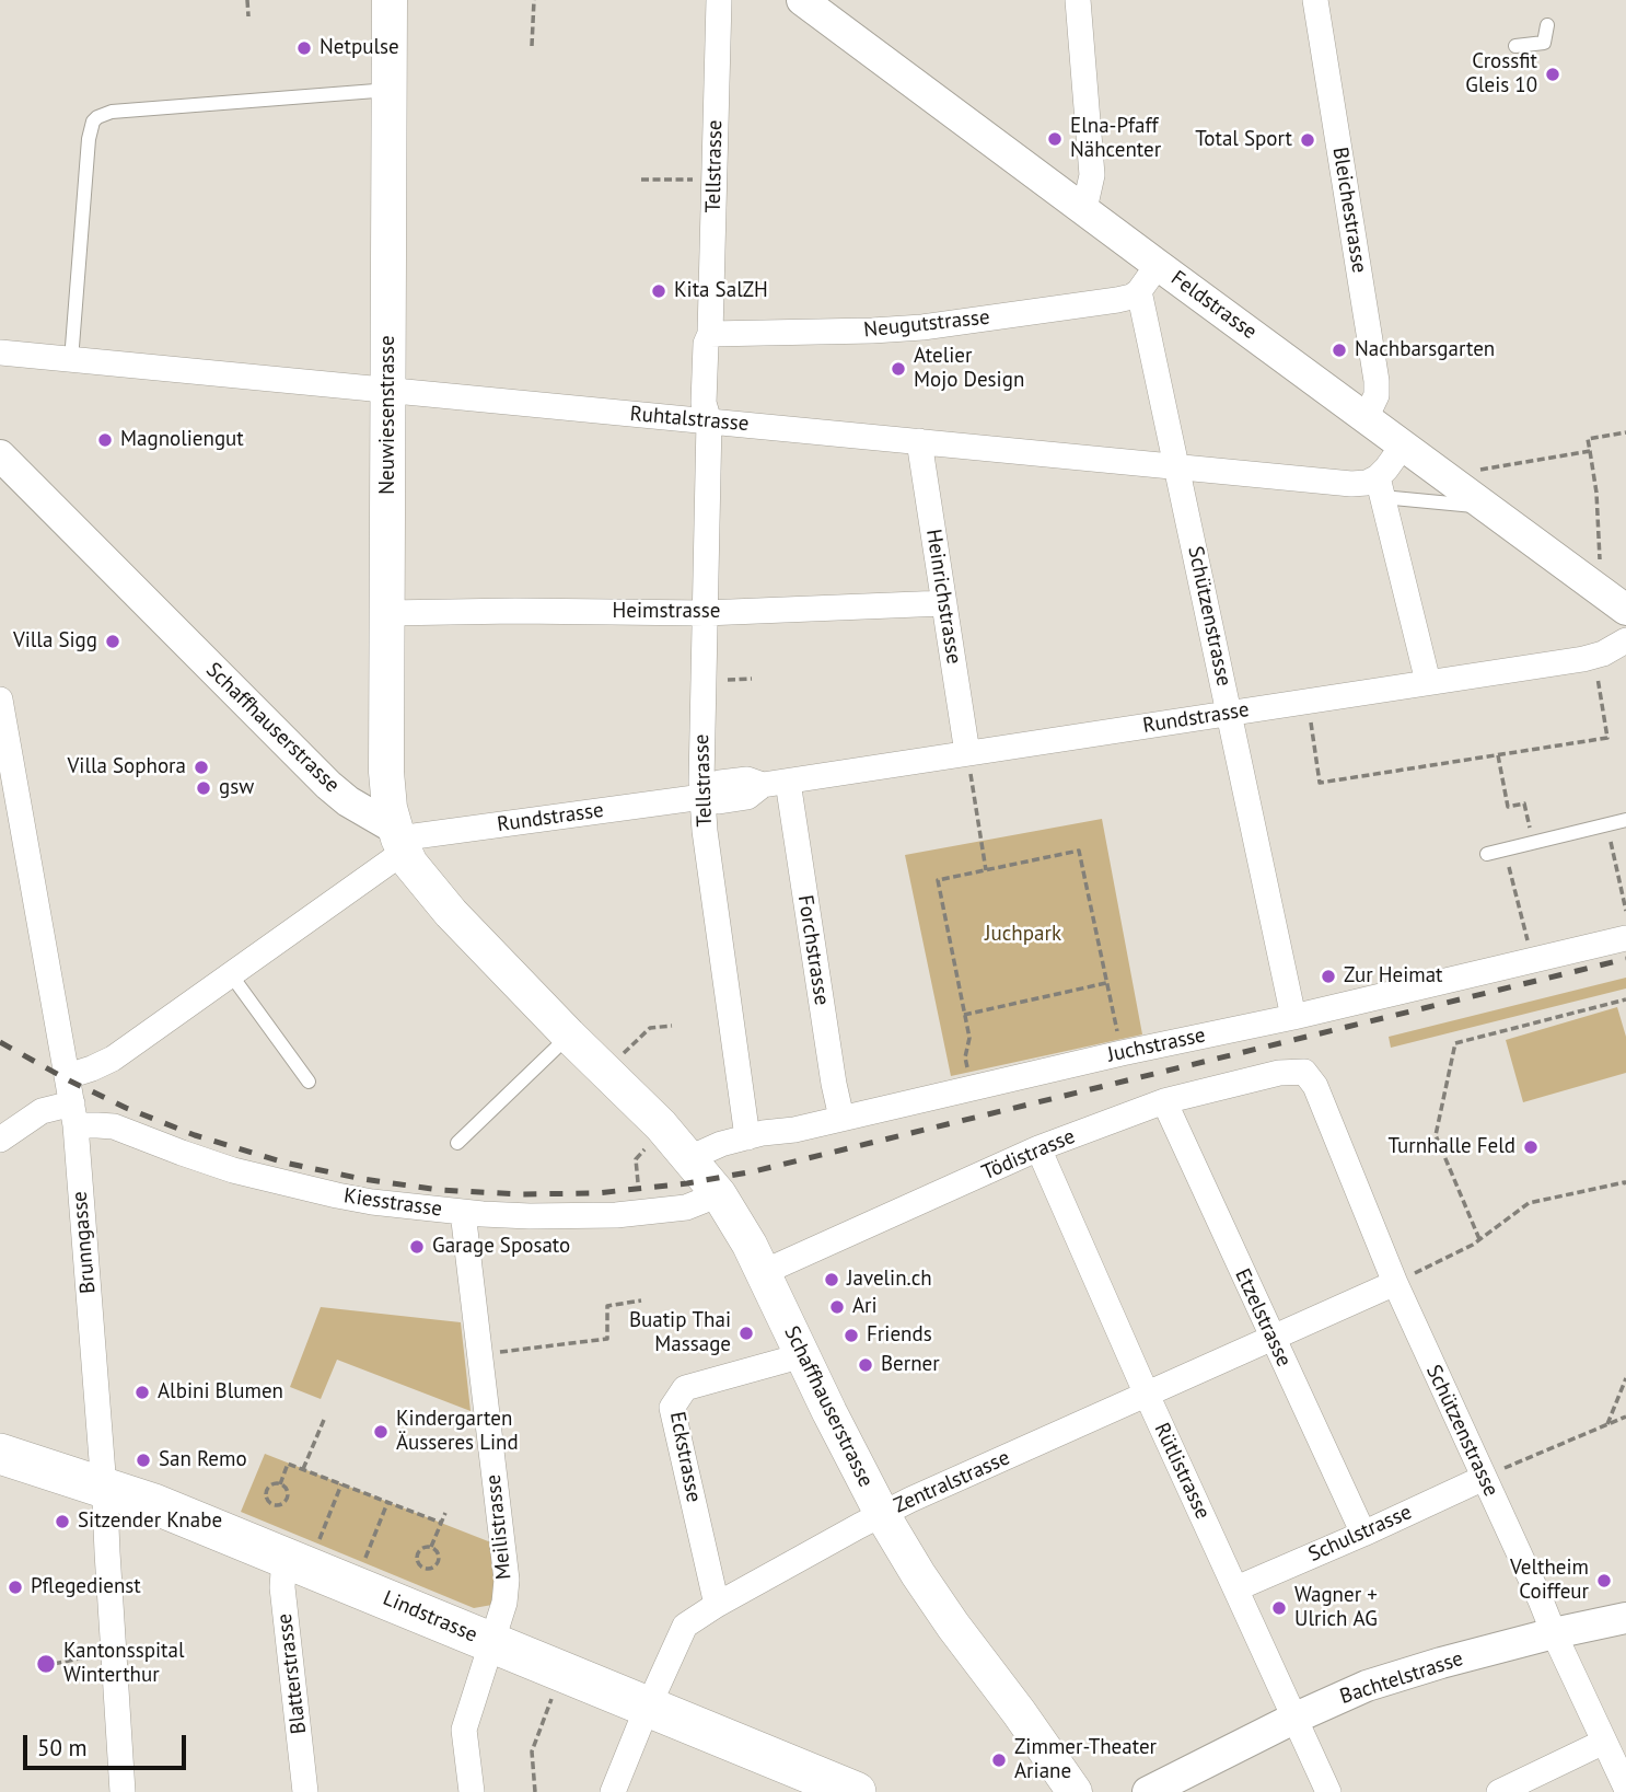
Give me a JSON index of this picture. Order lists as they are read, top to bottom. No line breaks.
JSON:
{"streets":{"main road":["Neuwiesenstrasse","Schaffhauserstrasse","Lindstrasse"],"street":["Tellstrasse","Bleichestrasse","Feldstrasse","Neugutstrasse","Ruhtalstrasse","Heinrichstrasse","Heimstrasse","Schützenstrasse","Rundstrasse","Forchstrasse","Juchstrasse","Tödistrasse","Kiesstrasse","Brunngasse","Etzelstrasse","Eckstrasse","Rütlistrasse","Zentralstrasse","Meilistrasse","Schulstrasse","Blatterstrasse","Bachtelstrasse"]},"crossings":[["Tellstrasse","Neugutstrasse"],["Tellstrasse","Ruhtalstrasse"],["Tellstrasse","Heimstrasse"],["Tellstrasse","Rundstrasse"],["Tellstrasse","Juchstrasse"],["Bleichestrasse","Feldstrasse"],["Neugutstrasse","Schützenstrasse"],["Neuwiesenstrasse","Ruhtalstrasse"],["Neuwiesenstrasse","Heimstrasse"],["Neuwiesenstrasse","Rundstrasse"],["Neuwiesenstrasse","Schaffhauserstrasse"],["Ruhtalstrasse","Heinrichstrasse"],["Ruhtalstrasse","Schützenstrasse"],["Heinrichstrasse","Heimstrasse"],["Heinrichstrasse","Rundstrasse"],["Schützenstrasse","Rundstrasse"],["Schützenstrasse","Juchstrasse"],["Schützenstrasse","Tödistrasse"],["Schützenstrasse","Zentralstrasse"],["Schützenstrasse","Schulstrasse"],["Schützenstrasse","Bachtelstrasse"],["Rundstrasse","Schaffhauserstrasse"],["Rundstrasse","Forchstrasse"],["Rundstrasse","Brunngasse"],["Schaffhauserstrasse","Juchstrasse"],["Schaffhauserstrasse","Tödistrasse"],["Schaffhauserstrasse","Kiesstrasse"],["Schaffhauserstrasse","Eckstrasse"],["Schaffhauserstrasse","Zentralstrasse"],["Forchstrasse","Juchstrasse"],["Tödistrasse","Etzelstrasse"],["Tödistrasse","Rütlistrasse"],["Kiesstrasse","Brunngasse"],["Kiesstrasse","Meilistrasse"],["Brunngasse","Lindstrasse"],["Etzelstrasse","Zentralstrasse"],["Etzelstrasse","Schulstrasse"],["Eckstrasse","Zentralstrasse"],["Rütlistrasse","Zentralstrasse"],["Rütlistrasse","Schulstrasse"],["Rütlistrasse","Bachtelstrasse"],["Zentralstrasse","Lindstrasse"],["Meilistrasse","Lindstrasse"],["Lindstrasse","Blatterstrasse"]],"parks":["Juchpark"],"places":["Netpulse","Crossfit Gleis 10","Elna-Pfaff Nähcenter","Total Sport","Kita SalZH","Nachbarsgarten","Atelier Mojo Design","Magnoliengut","Villa Sigg","Villa Sophora","gsw","Zur Heimat","Turnhalle Feld","Garage Sposato","Javelin.ch","Ari","Buatip Thai Massage","Friends","Berner","Albini Blumen","Kindergarten Äusseres Lind","San Remo","Sitzender Knabe","Veltheim Coiffeur","Pflegedienst","Wagner + Ulrich AG","Kantonsspital Winterthur","Zimmer-Theater Ariane"],"scale_bar":"50 m"}
